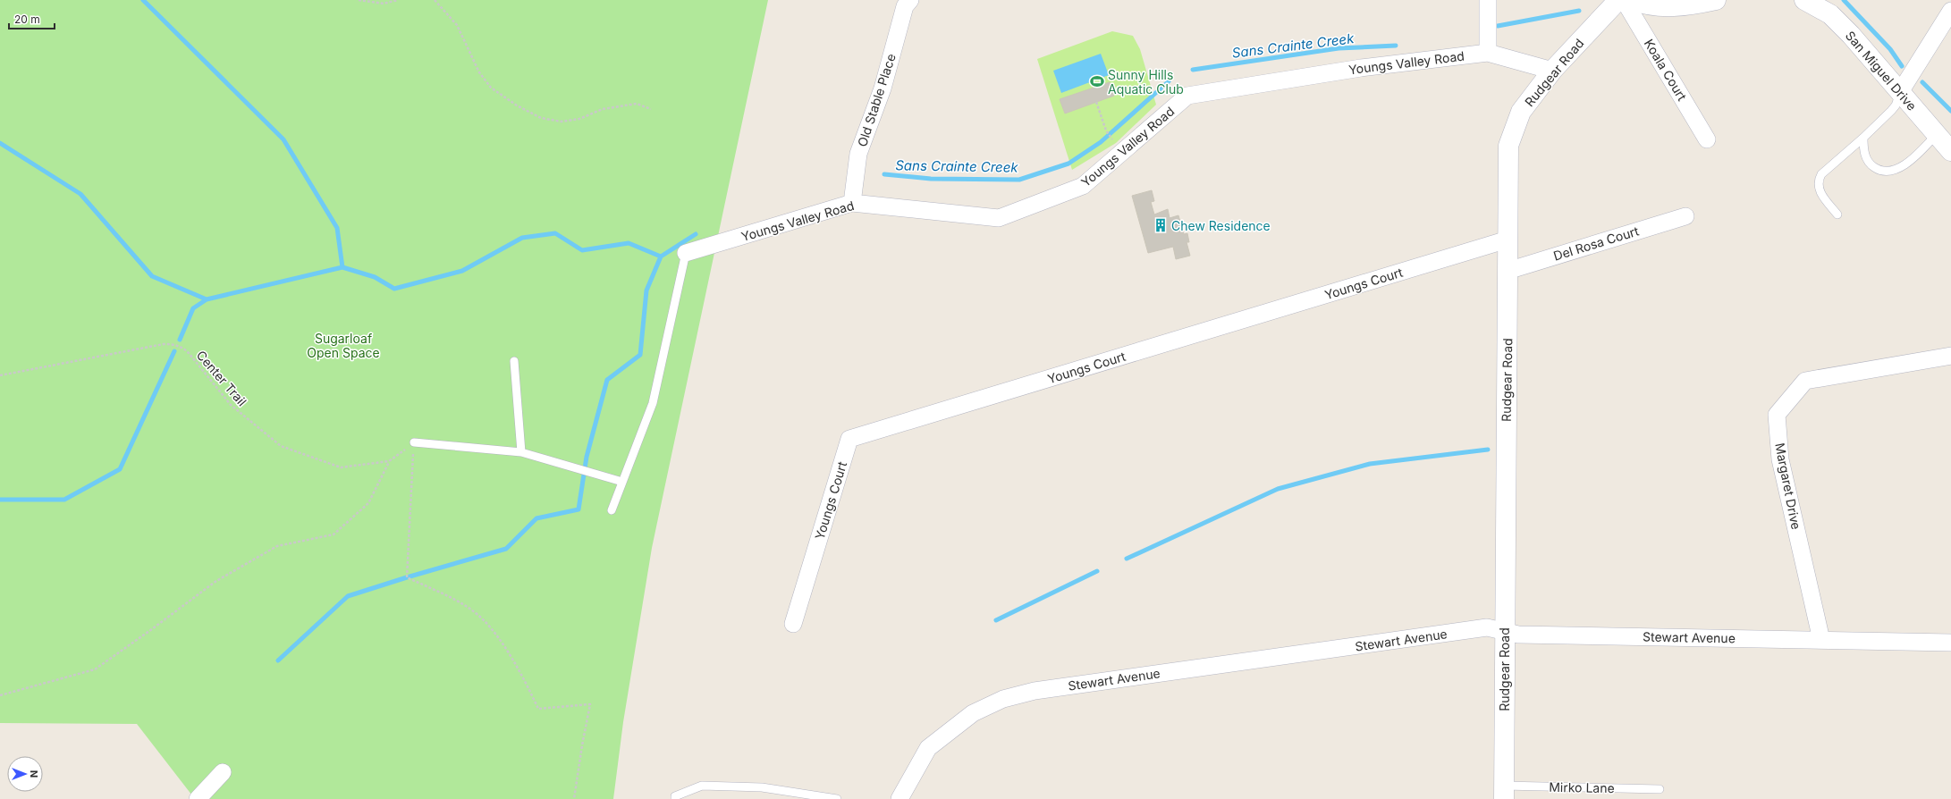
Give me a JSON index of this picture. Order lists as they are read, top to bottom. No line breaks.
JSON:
{"streets":{"street":["Youngs Valley Road","Koala Court","San Miguel Drive","Rudgear Road","Old Stable Place","Del Rosa Court","Youngs Court","Margaret Drive","Stewart Avenue"],"lane":["Mirko Lane"],"path":["Center Trail"]},"crossings":[["Youngs Valley Road","Rudgear Road"],["Youngs Valley Road","Old Stable Place"],["Rudgear Road","Del Rosa Court"],["Rudgear Road","Youngs Court"],["Rudgear Road","Stewart Avenue"],["Rudgear Road","Mirko Lane"],["Margaret Drive","Stewart Avenue"]],"water":["Sans Crainte Creek"],"parks":["Sugarloaf Open Space"],"places":{"sports":["Sunny Hills Aquatic Club"],"building":["Chew Residence"]},"scale_bar":"20 m","north":"right"}
